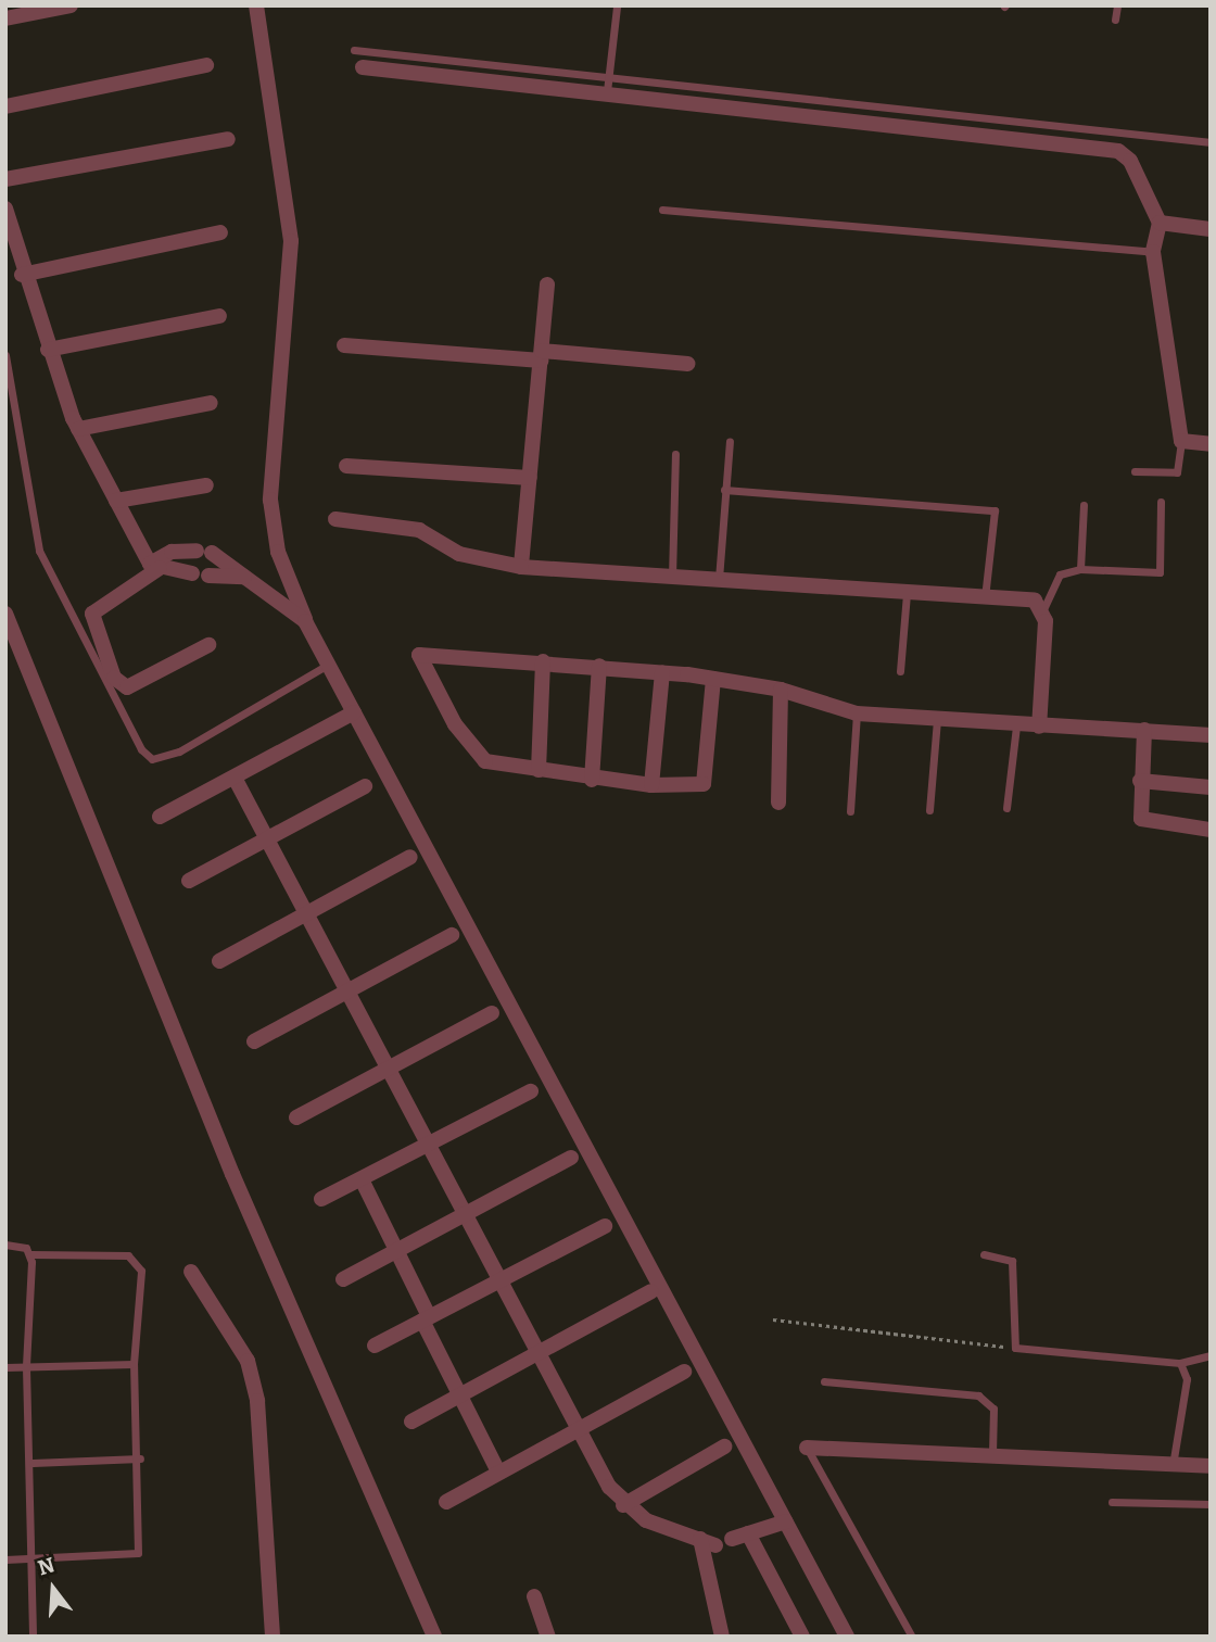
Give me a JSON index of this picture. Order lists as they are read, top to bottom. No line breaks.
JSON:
{"north":"top"}
